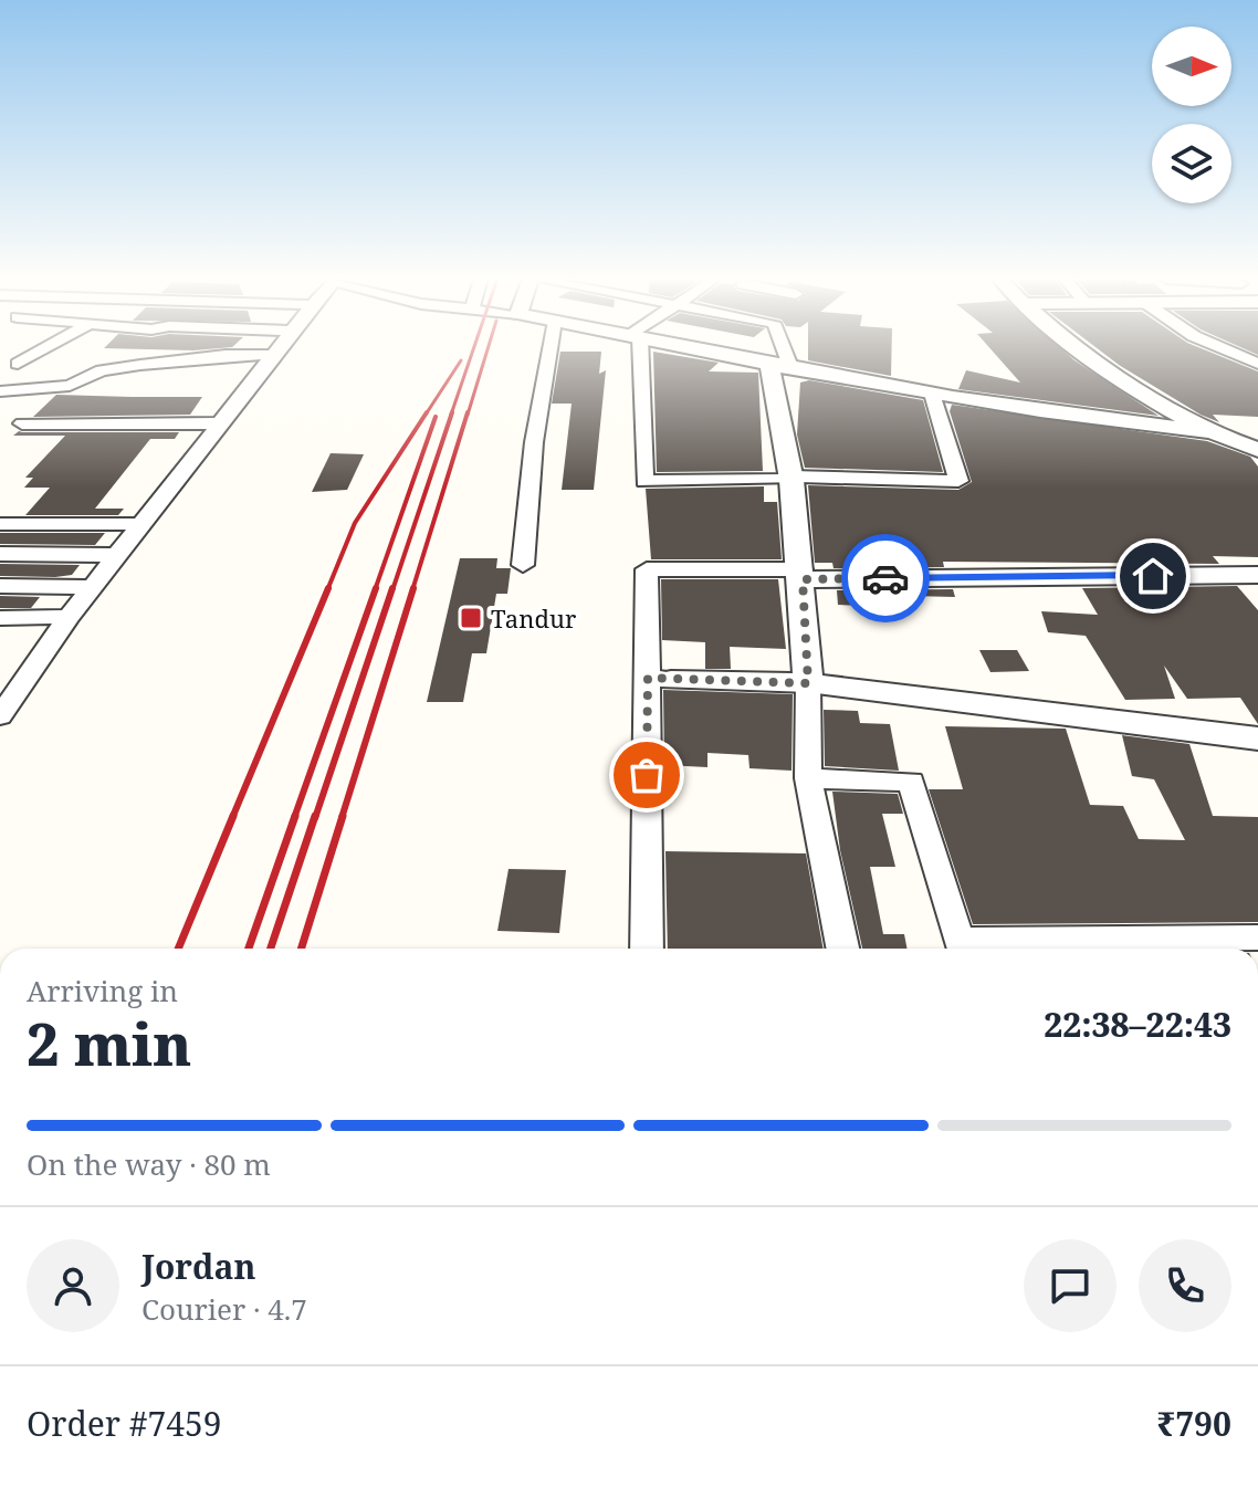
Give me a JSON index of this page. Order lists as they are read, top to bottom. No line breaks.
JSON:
{"places":{"transit":["Tandur"]},"north":"right","page":{"heading":["2 min","Arriving in","22:38–22:43"],"panel":["Jordan","Courier · 4.7","Order #7459","₹790"],"bar":"On the way · 80 m"}}
